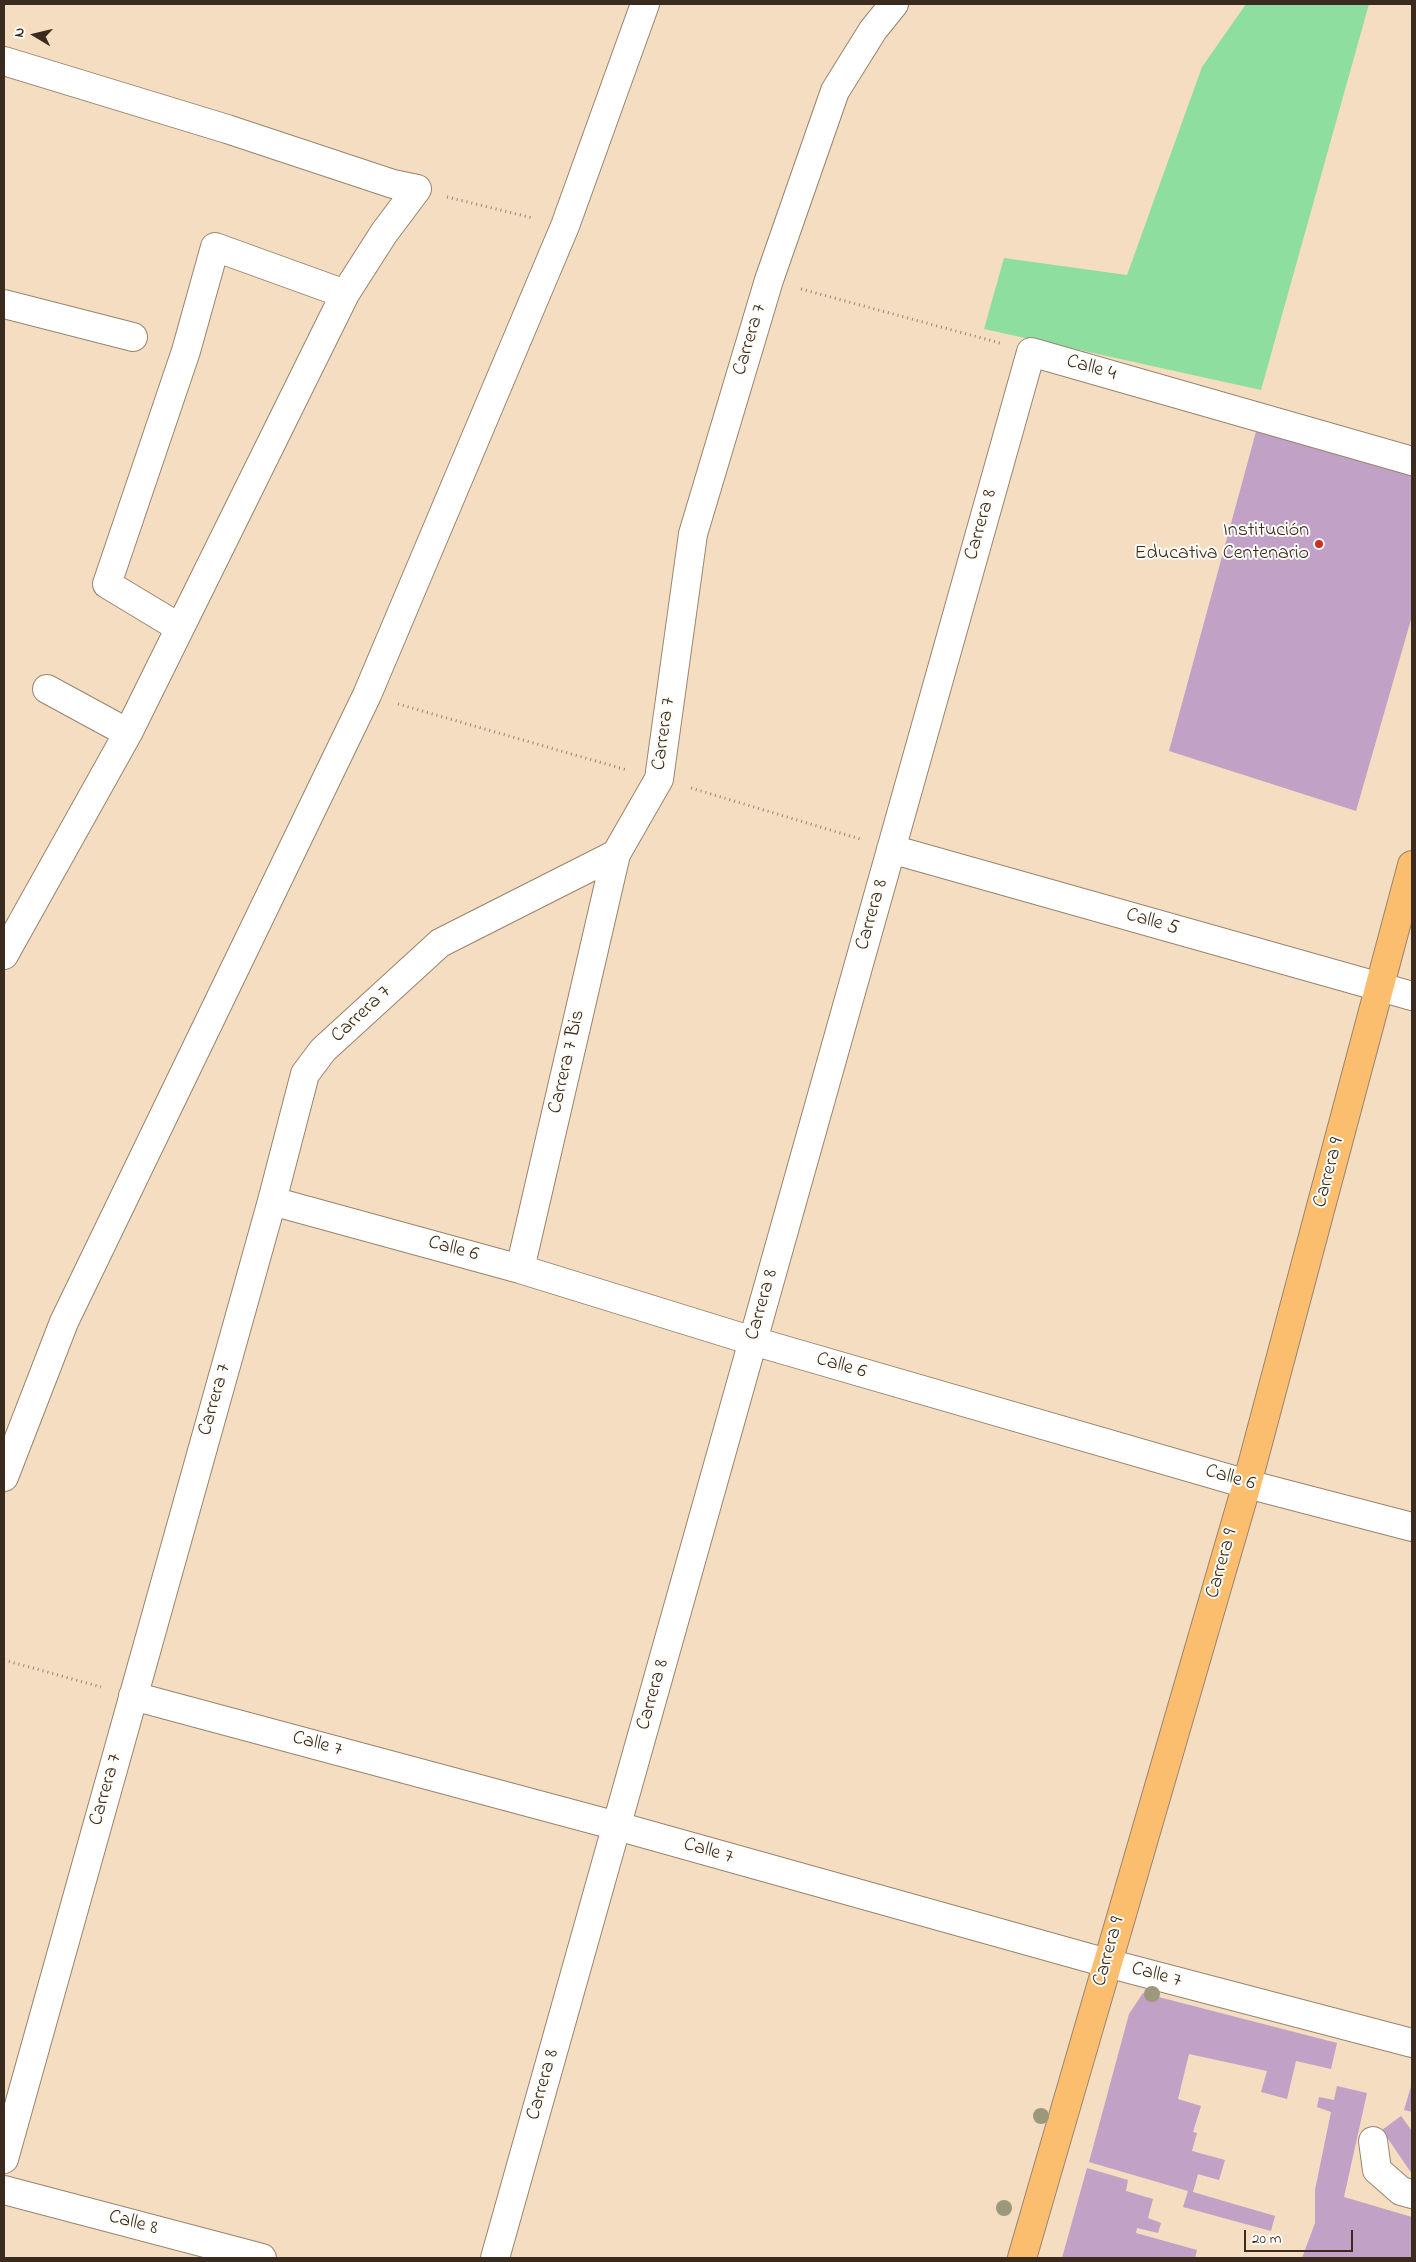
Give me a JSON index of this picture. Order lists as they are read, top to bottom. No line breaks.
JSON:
{"streets":{"main road":["Carrera 9"],"street":["Carrera 7","Calle 4","Carrera 8","Calle 5","Carrera 7 Bis","Calle 6","Calle 7","Calle 8"]},"crossings":[["Carrera 7","Carrera 7 Bis"],["Carrera 7","Calle 6"],["Carrera 7","Calle 7"],["Calle 4","Carrera 8"],["Carrera 8","Calle 5"],["Carrera 8","Calle 6"],["Carrera 8","Calle 7"],["Calle 5","Carrera 9"],["Carrera 7 Bis","Calle 6"],["Carrera 9","Calle 6"],["Carrera 9","Calle 7"]],"places":["Institución Educativa Centenario"],"scale_bar":"20 m","north":"left"}
